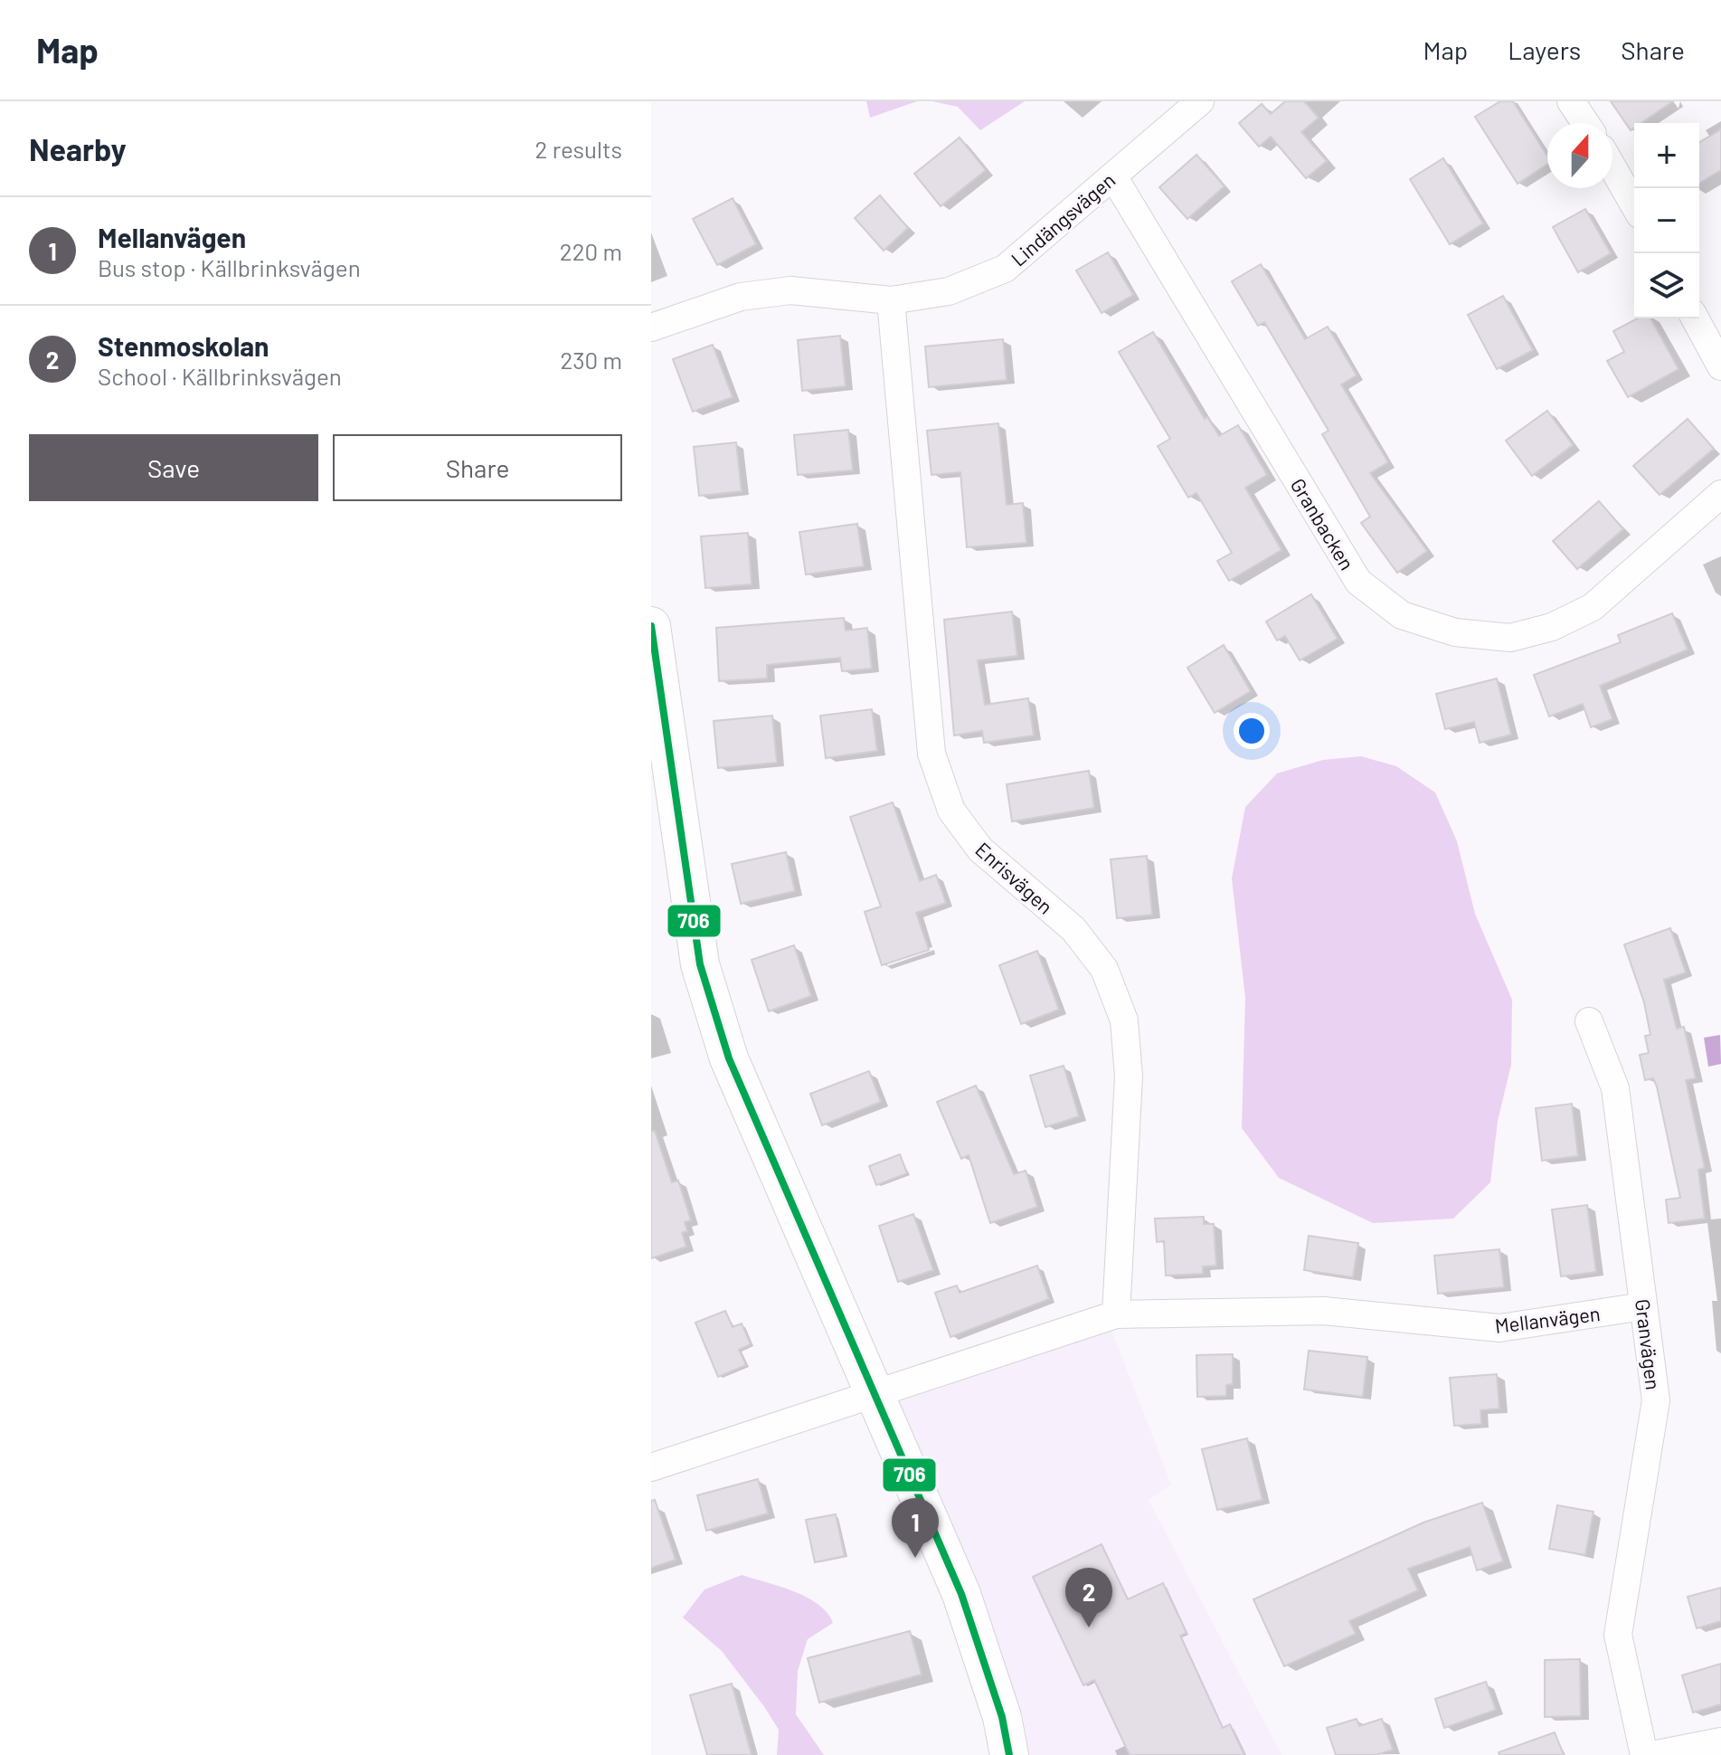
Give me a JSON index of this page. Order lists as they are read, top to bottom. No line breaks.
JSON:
{"streets":{"street":["Lindängsvägen","Granbacken","Enrisvägen","Mellanvägen","Granvägen"]},"crossings":[["Lindängsvägen","Granbacken"],["Lindängsvägen","Enrisvägen"],["Enrisvägen","Mellanvägen"],["Mellanvägen","Granvägen"]],"lines":["transit line 706"],"north":"top","page":{"header":"Map","nav":["Map","Layers","Share"],"heading":["Nearby","2 results"],"map_buttons":["+","−"],"list":[{"mark":"1","name":"Mellanvägen","note":"Bus stop · Källbrinksvägen","value":"220 m"},{"mark":"2","name":"Stenmoskolan","note":"School · Källbrinksvägen","value":"230 m"}],"buttons":["Save","Share"],"pins":["1","2"]}}
